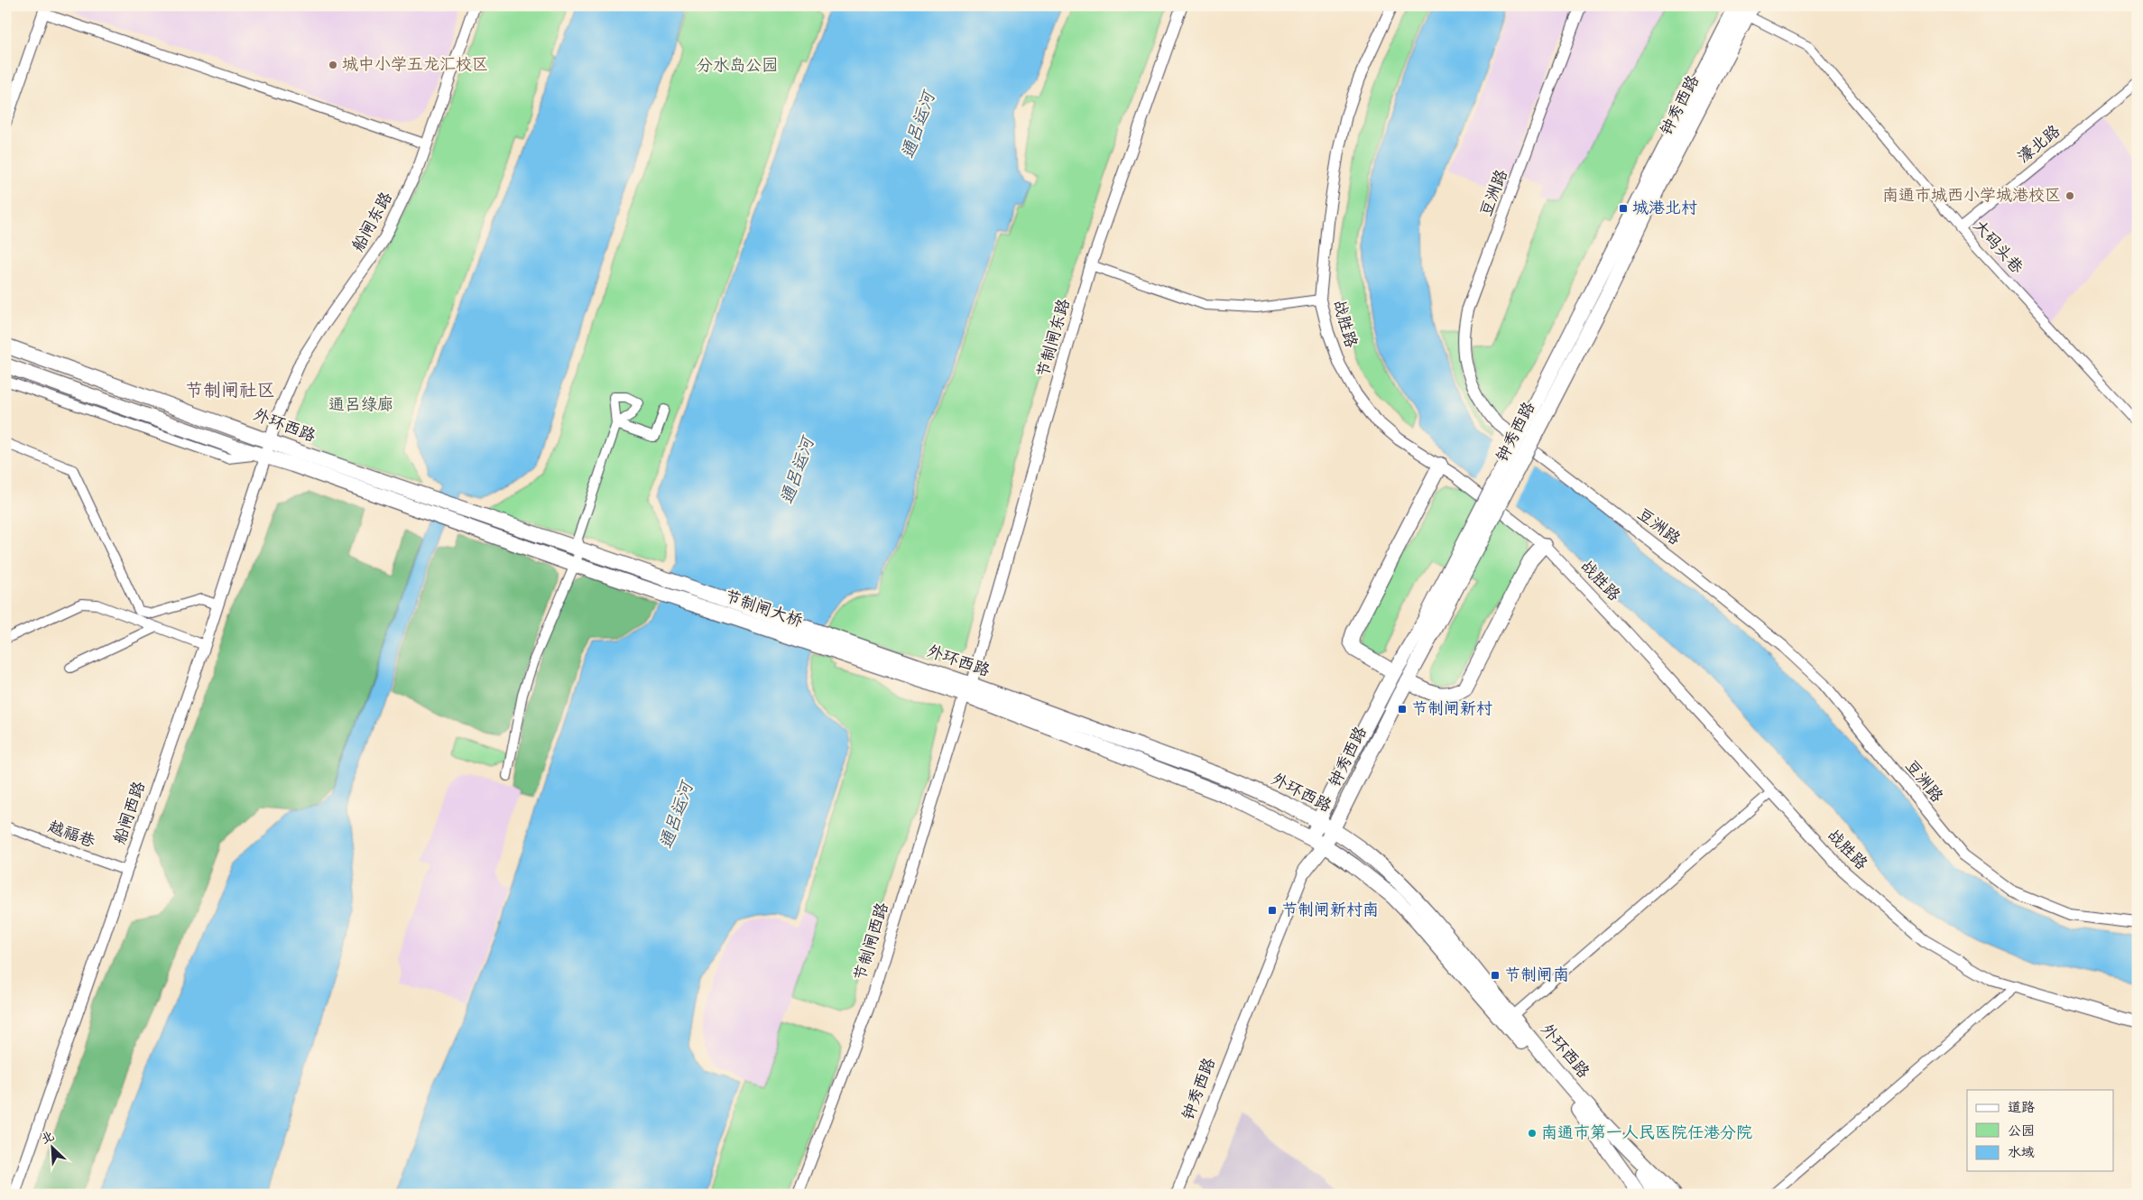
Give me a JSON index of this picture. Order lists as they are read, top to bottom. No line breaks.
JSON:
{"streets":{"main road":["钟秀西路","外环西路","节制闸大桥"],"street":["濠北路","豆洲路","船闸东路","大码头巷","战胜路","节制闸东路","船闸西路","越福巷","节制闸西路"]},"crossings":[["钟秀西路","大码头巷"],["钟秀西路","外环西路"],["濠北路","大码头巷"],["船闸东路","外环西路"],["船闸东路","船闸西路"],["节制闸东路","外环西路"],["节制闸东路","节制闸西路"],["外环西路","节制闸大桥"],["外环西路","船闸西路"],["外环西路","节制闸西路"],["船闸西路","越福巷"]],"districts":["节制闸社区"],"water":["通吕运河"],"parks":["分水岛公园","通吕绿廊"],"places":{"other":["城中小学五龙汇校区","南通市城西小学城港校区","南通市第一人民医院任港分院"],"transit":["城港北村","节制闸新村","节制闸新村南","节制闸南"]},"legend":["道路","公园","水域"],"north":"top left"}
